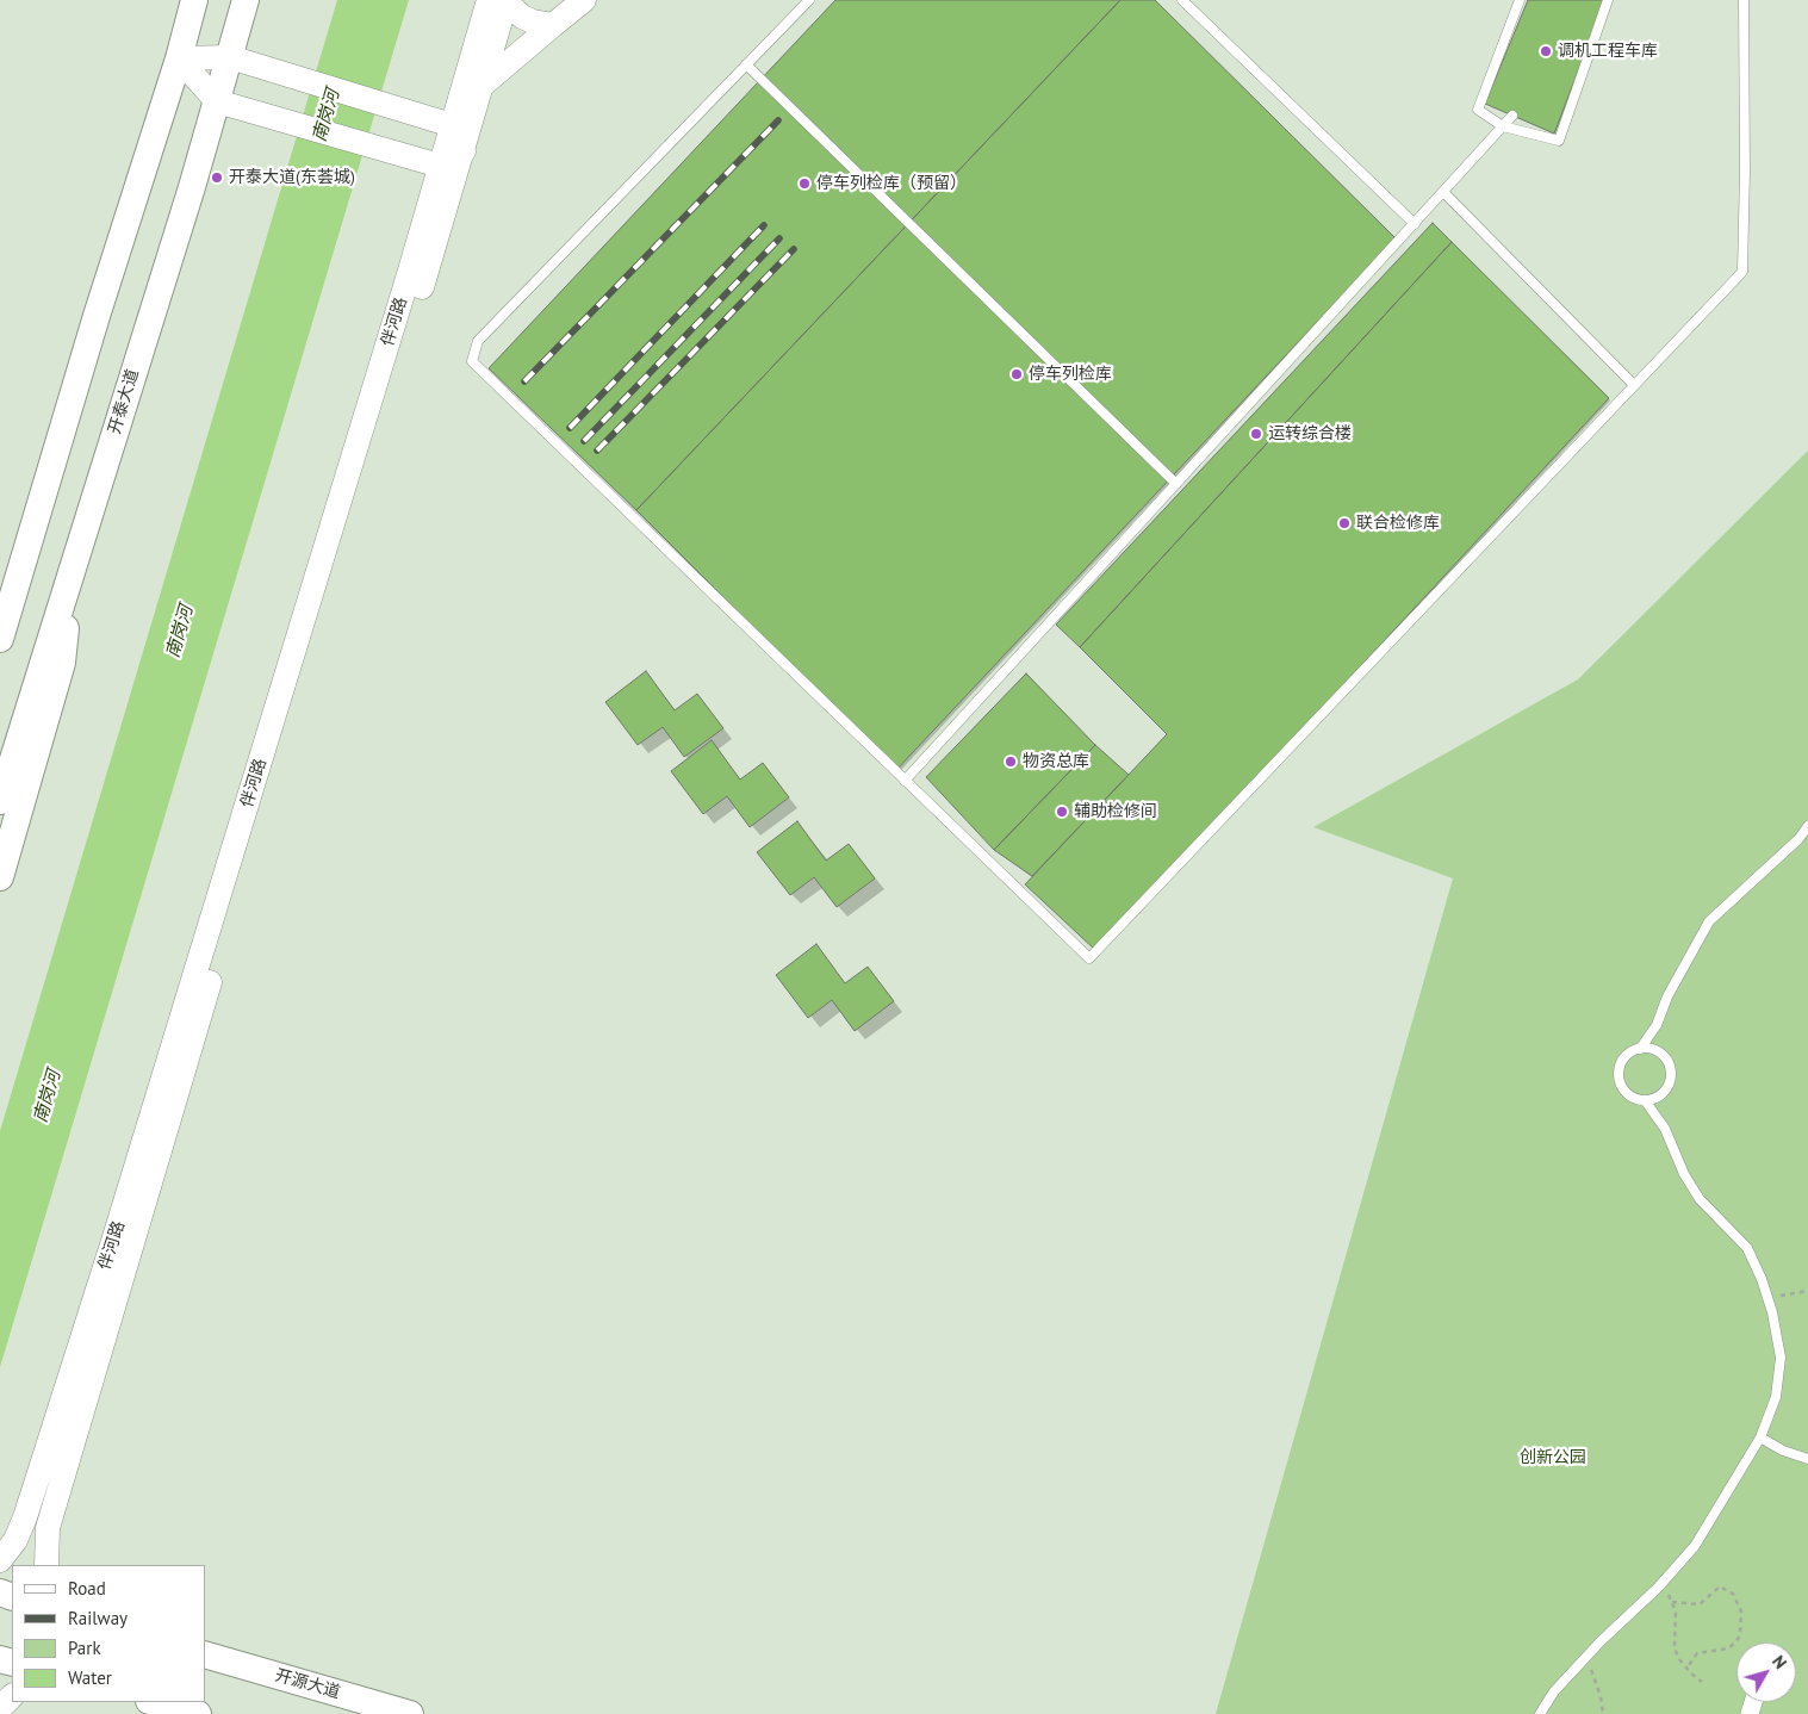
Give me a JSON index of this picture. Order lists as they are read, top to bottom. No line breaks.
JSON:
{"streets":{"main road":["开泰大道","开源大道"],"street":["伴河路"]},"water":["南岗河"],"parks":["创新公园"],"places":["调机工程车库","开泰大道(东荟城)","停车列检库（预留）","停车列检库","运转综合楼","联合检修库","物资总库","辅助检修间"],"legend":["Road","Railway","Park","Water"],"north":"top right"}
